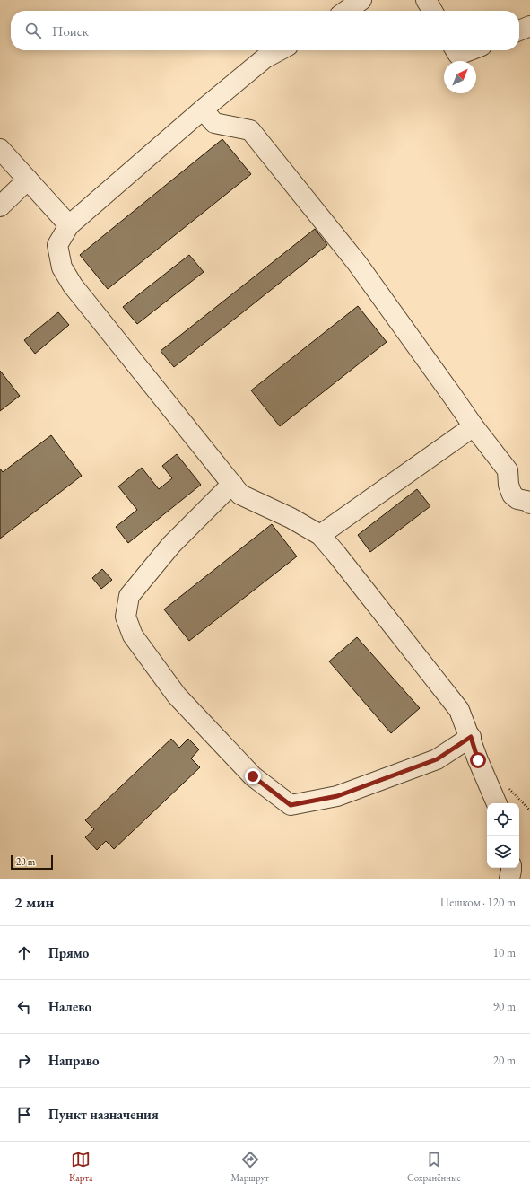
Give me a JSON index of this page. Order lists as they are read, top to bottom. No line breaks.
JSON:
{"scale_bar":"20 m","north":"top right","page":{"search":"Поиск","scale":"20 m","heading":["2 мин","Пешком · 120 m"],"list":[["Прямо","10 m"],["Налево","90 m"],["Направо","20 m"],"Пункт назначения"],"nav":["Карта","Маршрут","Сохранённые"]}}
